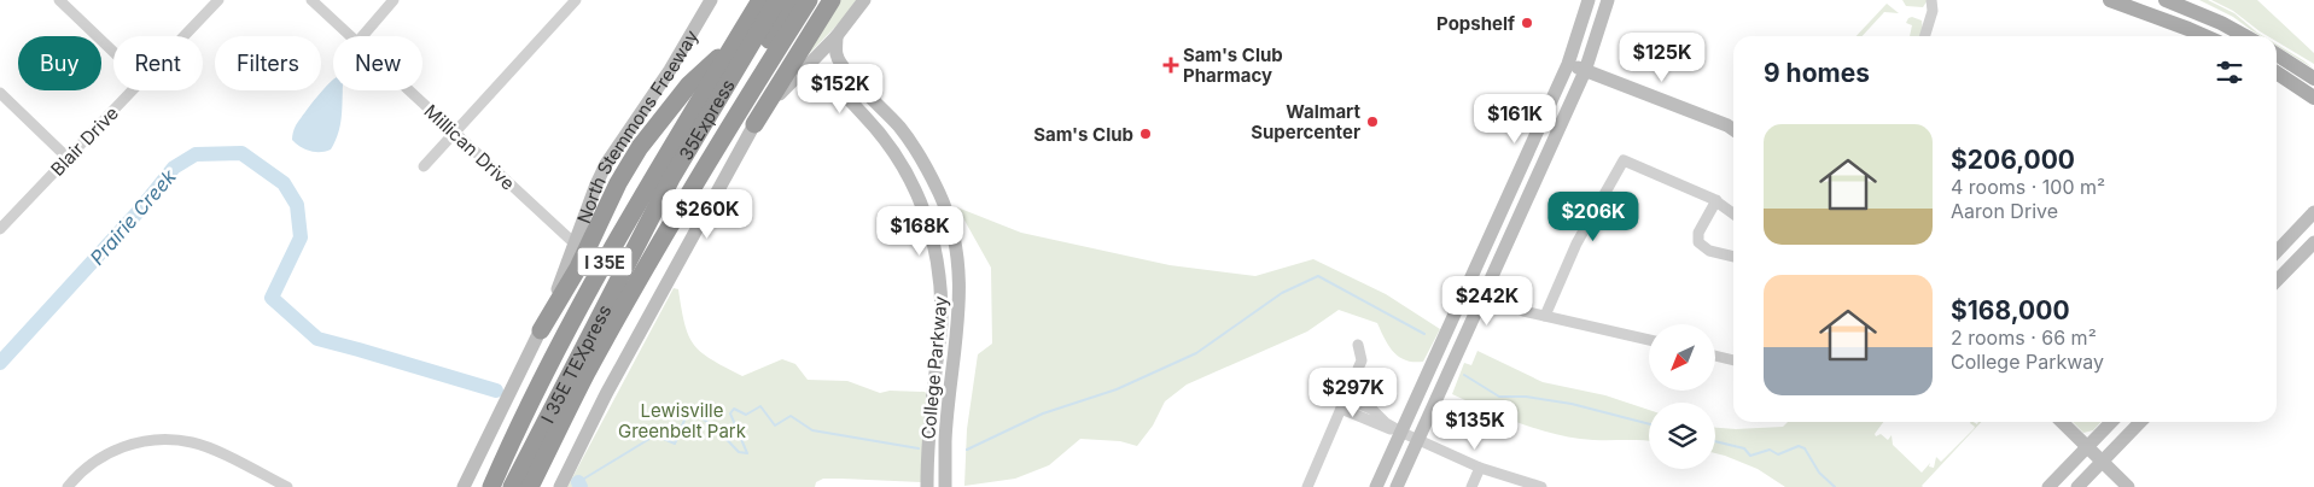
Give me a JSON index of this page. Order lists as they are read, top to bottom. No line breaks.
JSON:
{"streets":{"highway":["35Express","North Stemmons Freeway","I 35E","I 35E TEXpress"],"main road":["College Parkway"],"street":["Blair Drive","Millican Drive"]},"crossings":[["35Express","I 35E TEXpress"],["North Stemmons Freeway","Millican Drive"]],"water":["Prairie Creek"],"parks":["Lewisville Greenbelt Park"],"places":{"other":["Popshelf","Walmart Supercenter","Sam's Club"],"health":["Sam's Club Pharmacy"]},"north":"bottom left","page":{"price":["$125K","$152K","$161K","$260K","$206K","$168K","$242K","$297K","$135K"],"chip":["Buy","Rent","Filters","New"],"heading":"9 homes","list":[{"name":"$206,000","note":"4 rooms · 100 m² · Aaron Drive"},{"name":"$168,000","note":"2 rooms · 66 m² · College Parkway"}]}}
